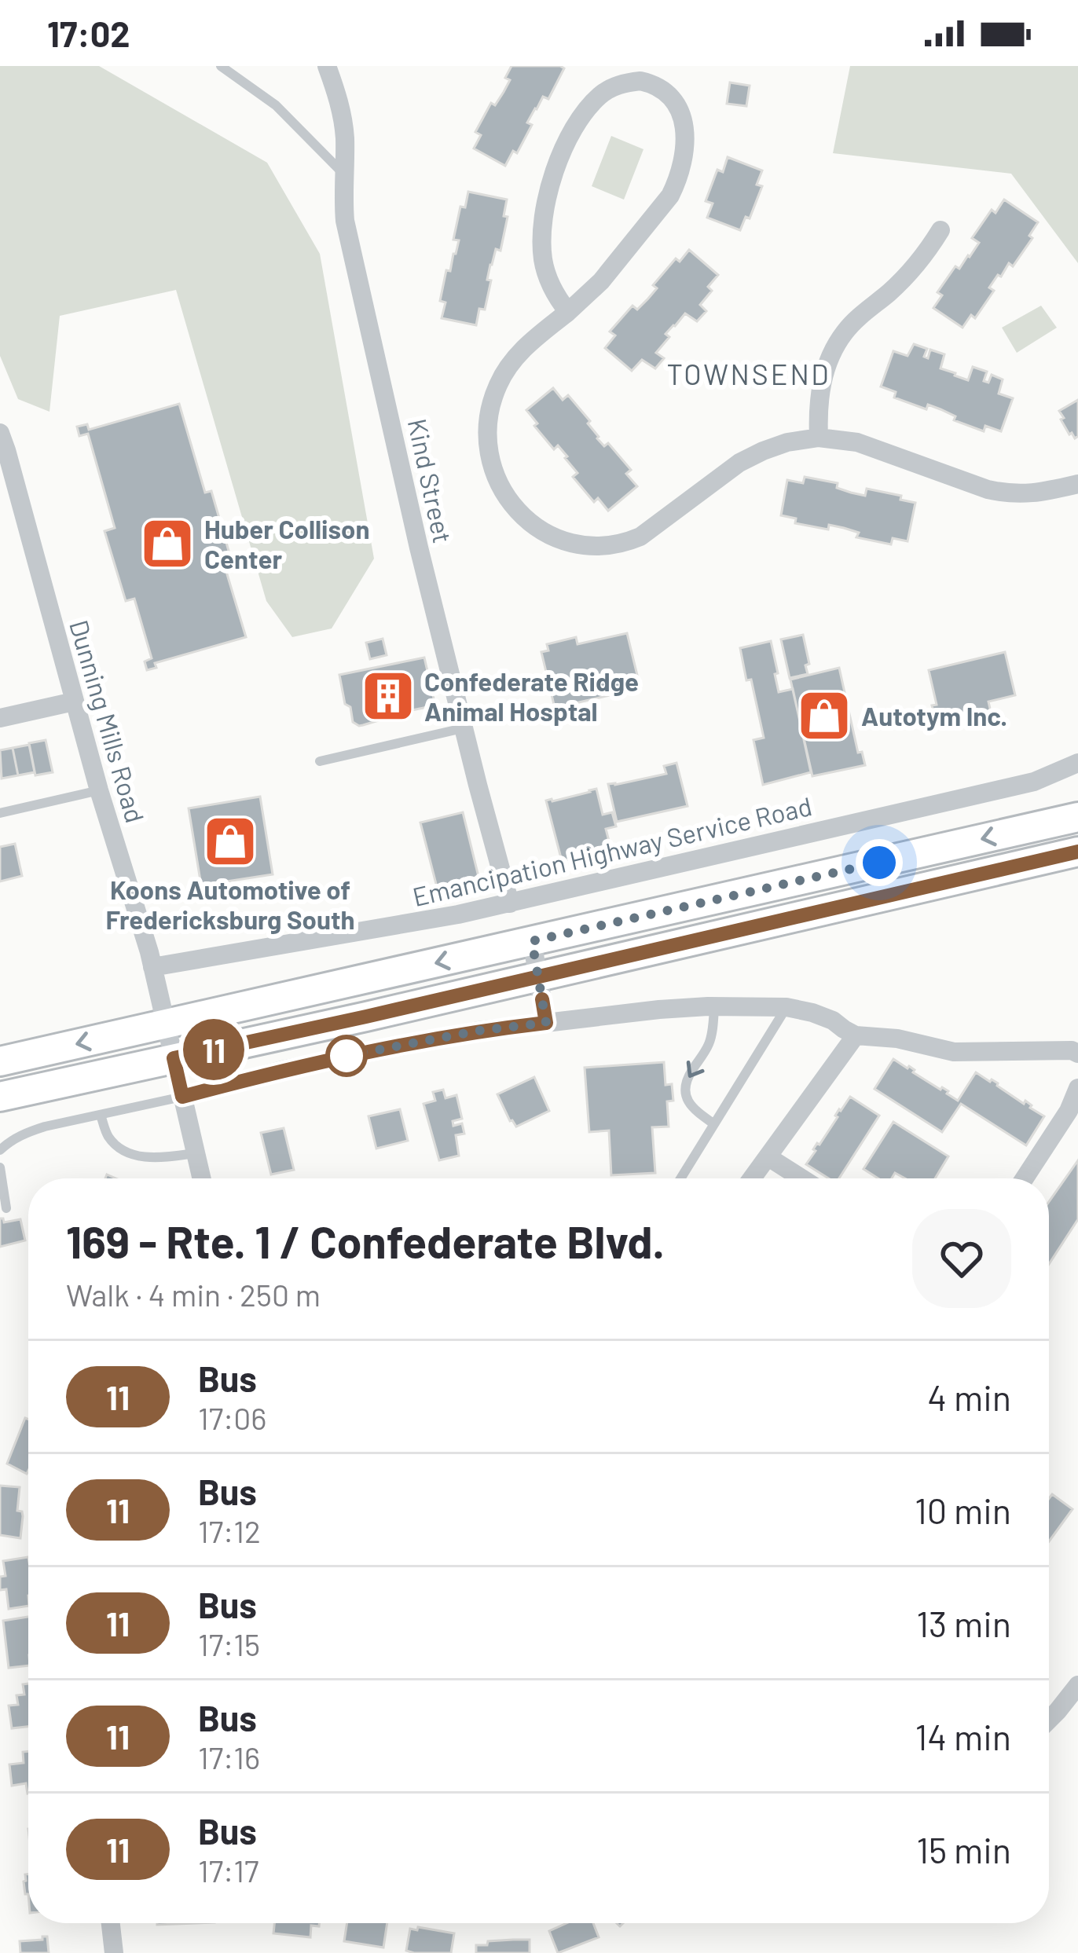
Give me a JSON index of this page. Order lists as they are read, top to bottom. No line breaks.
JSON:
{"streets":{"street":["Kind Street","Dunning Mills Road","Emancipation Highway Service Road"]},"crossings":[["Kind Street","Emancipation Highway Service Road"],["Dunning Mills Road","Emancipation Highway Service Road"]],"districts":["TOWNSEND"],"places":{"shop":["Huber Collison Center","Autotym Inc.","Koons Automotive of Fredericksburg South"],"building":["Confederate Ridge Animal Hosptal"]},"lines":["bus line 11"],"page":{"status":"17:02","on_map":"11","heading":["169 - Rte. 1 / Confederate Blvd.","Walk · 4 min · 250 m"],"list":[{"mark":"11","name":"Bus","note":"17:06","value":"4 min"},{"mark":"11","name":"Bus","note":"17:12","value":"10 min"},{"mark":"11","name":"Bus","note":"17:15","value":"13 min"},{"mark":"11","name":"Bus","note":"17:16","value":"14 min"},{"mark":"11","name":"Bus","note":"17:17","value":"15 min"}]}}
